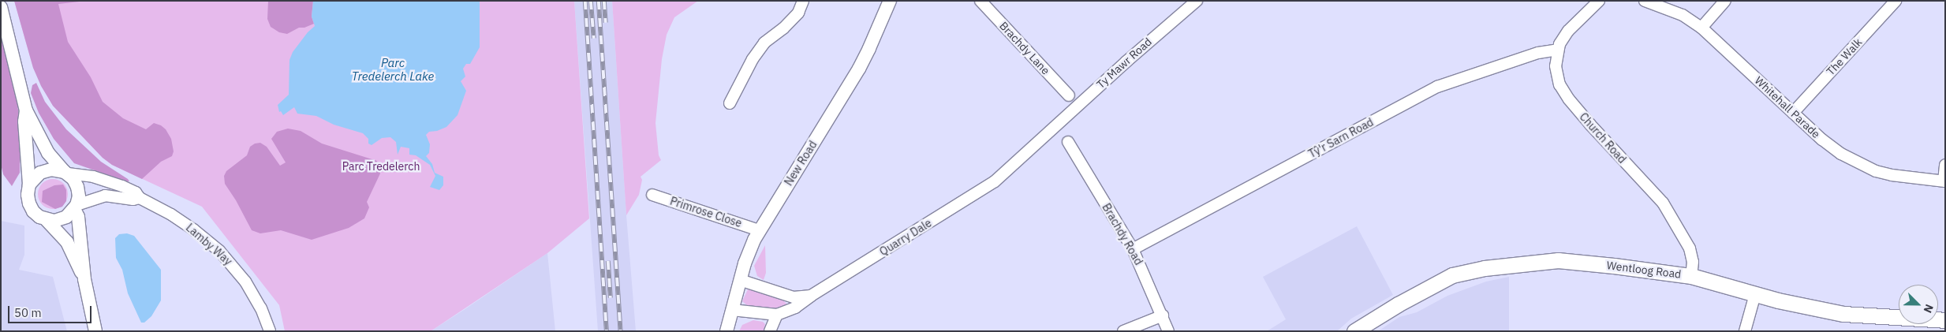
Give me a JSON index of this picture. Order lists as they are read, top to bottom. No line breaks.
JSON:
{"streets":{"main road":["Wentloog Road"],"street":["Brachdy Lane","The Walk","Ty Mawr Road","Whitehall Parade","Tŷ'r Sarn Road","Church Road","New Road","Primrose Close","Brachdy Road","Quarry Dale","Lamby Way"]},"crossings":[["The Walk","Whitehall Parade"],["Ty Mawr Road","Quarry Dale"],["Tŷ'r Sarn Road","Church Road"],["Tŷ'r Sarn Road","Brachdy Road"],["Church Road","Wentloog Road"],["New Road","Primrose Close"],["New Road","Quarry Dale"]],"water":["Parc Tredelerch Lake"],"parks":["Parc Tredelerch"],"scale_bar":"50 m","north":"bottom right"}
